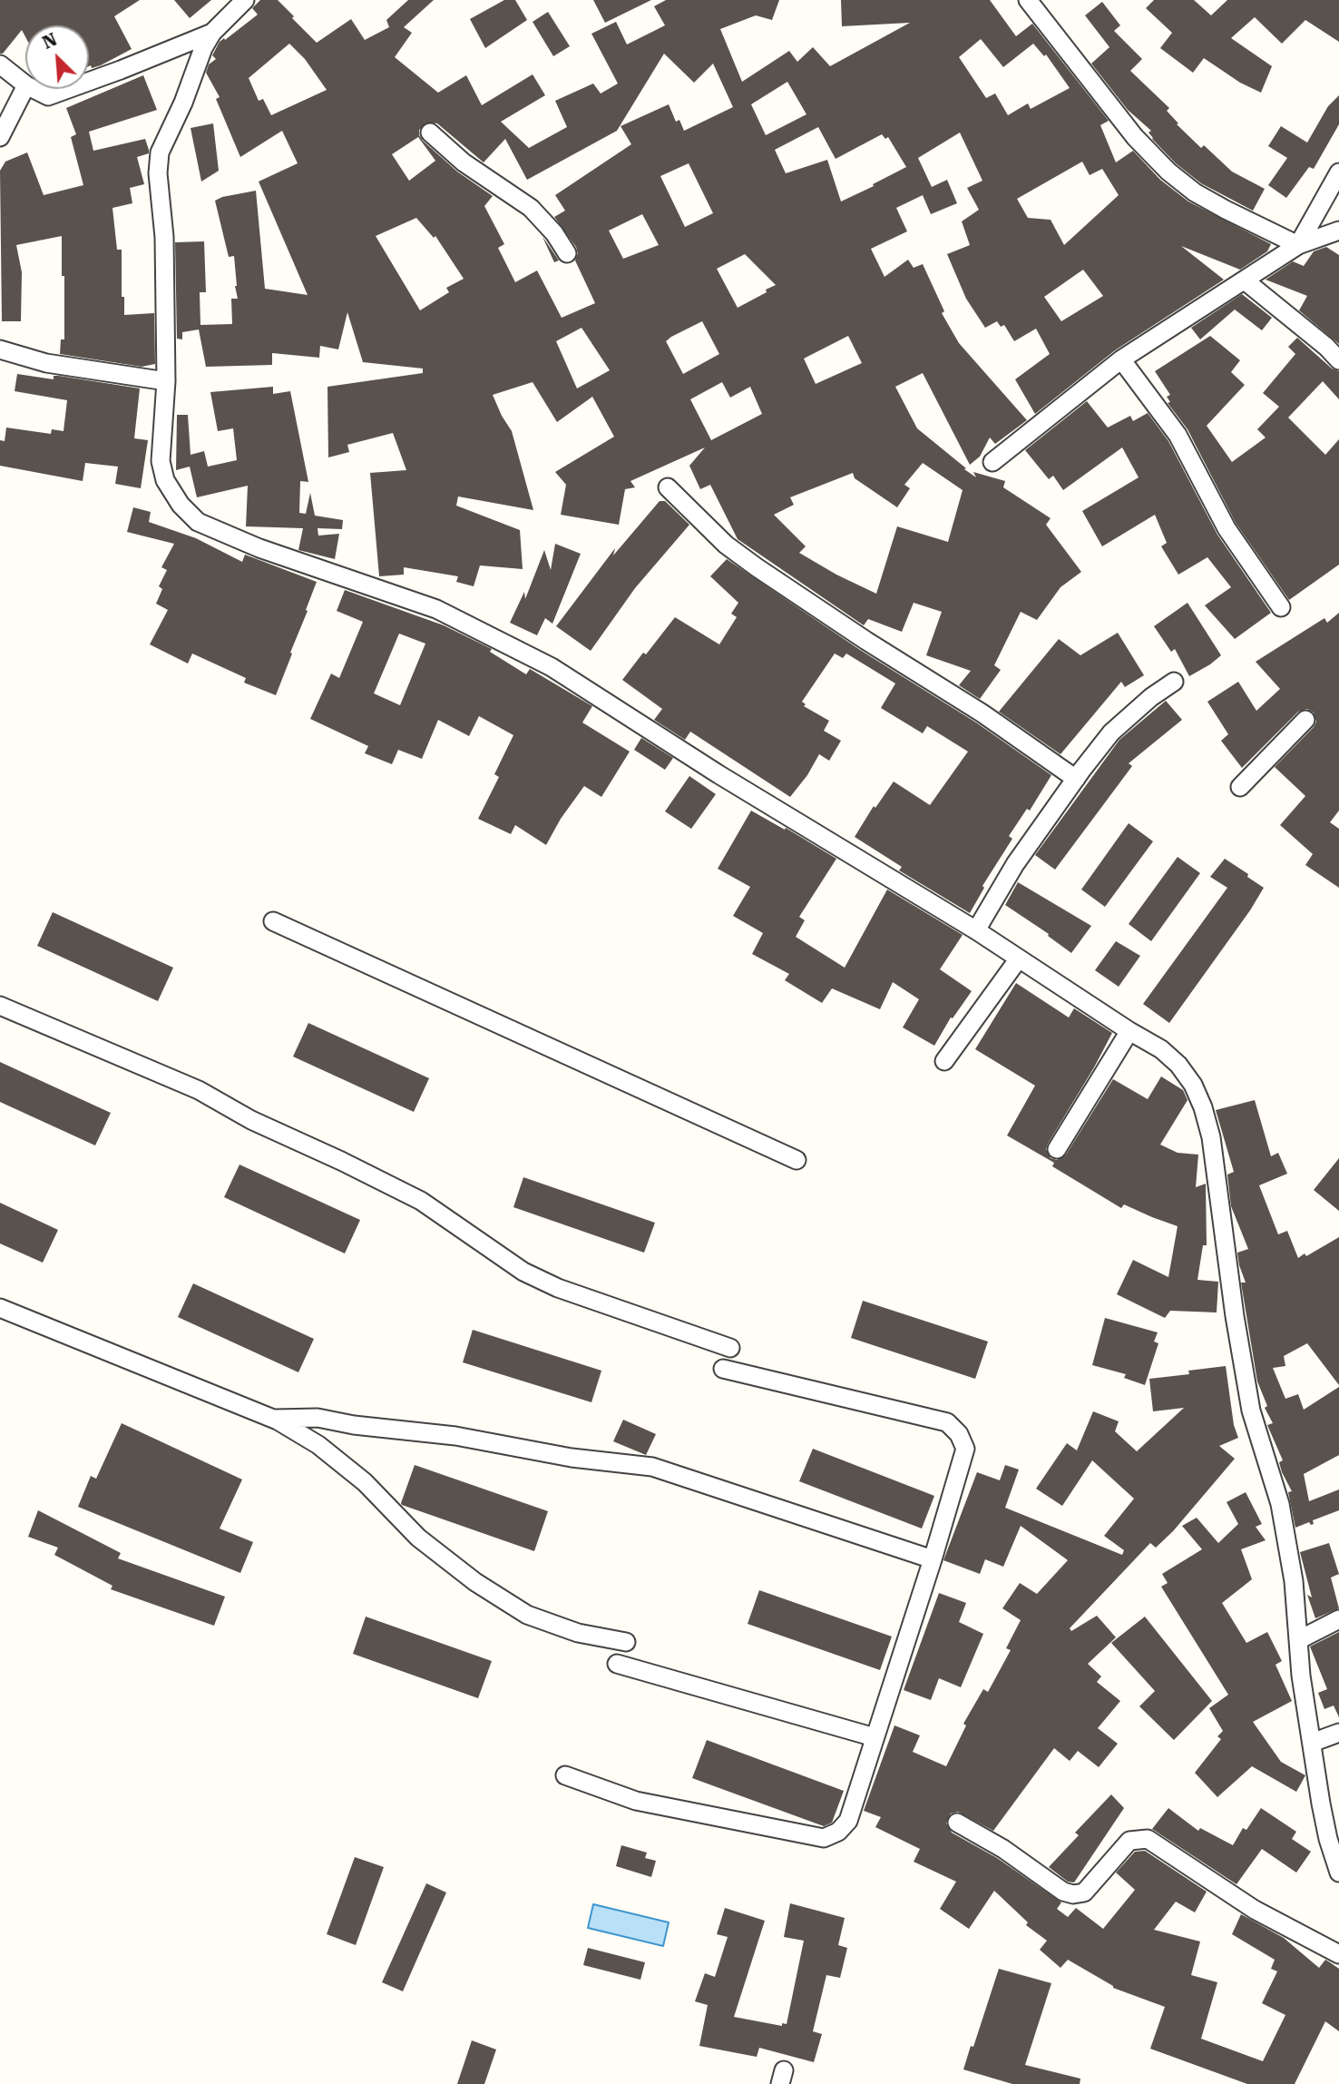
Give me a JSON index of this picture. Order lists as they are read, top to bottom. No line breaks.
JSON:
{"north":"top left"}
